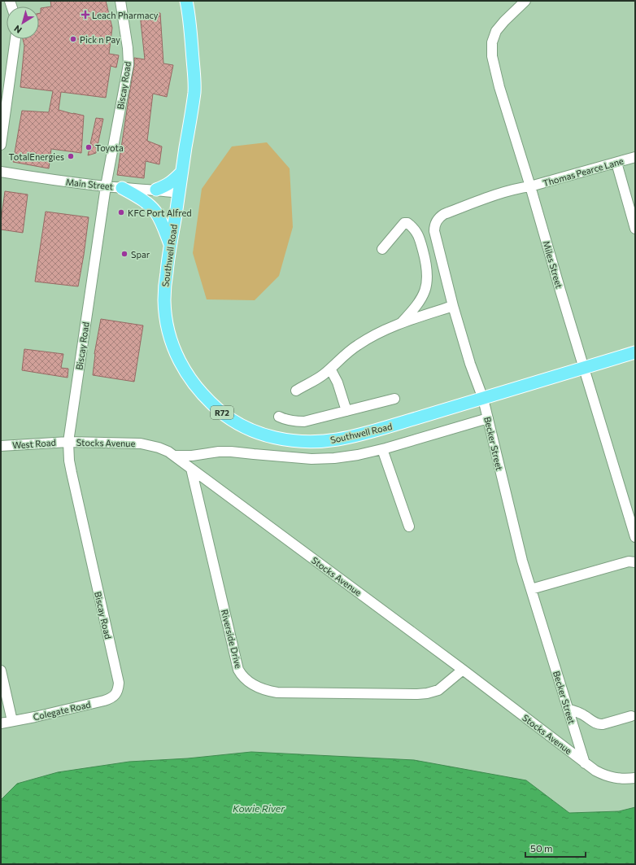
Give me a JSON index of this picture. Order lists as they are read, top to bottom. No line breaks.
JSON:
{"streets":{"main road":["Southwell Road","R72"],"street":["Biscay Road","Thomas Pearce Lane","Main Street","Miles Street","Stocks Avenue","West Road","Becker Street","Riverside Drive","Colegate Road"]},"crossings":[["Biscay Road","Main Street"],["Biscay Road","Stocks Avenue"],["Biscay Road","West Road"],["Biscay Road","Colegate Road"],["Thomas Pearce Lane","Miles Street"],["Thomas Pearce Lane","Becker Street"],["Main Street","Southwell Road"],["Southwell Road","Miles Street"],["Southwell Road","Stocks Avenue"],["Southwell Road","Becker Street"],["Miles Street","Becker Street"],["Stocks Avenue","West Road"],["Stocks Avenue","Becker Street"],["Stocks Avenue","Riverside Drive"]],"water":["Kowie River"],"places":{"health":["Leach Pharmacy"],"other":["Pick n Pay","Toyota","TotalEnergies","KFC Port Alfred","Spar"]},"scale_bar":"50 m","north":"bottom left"}
